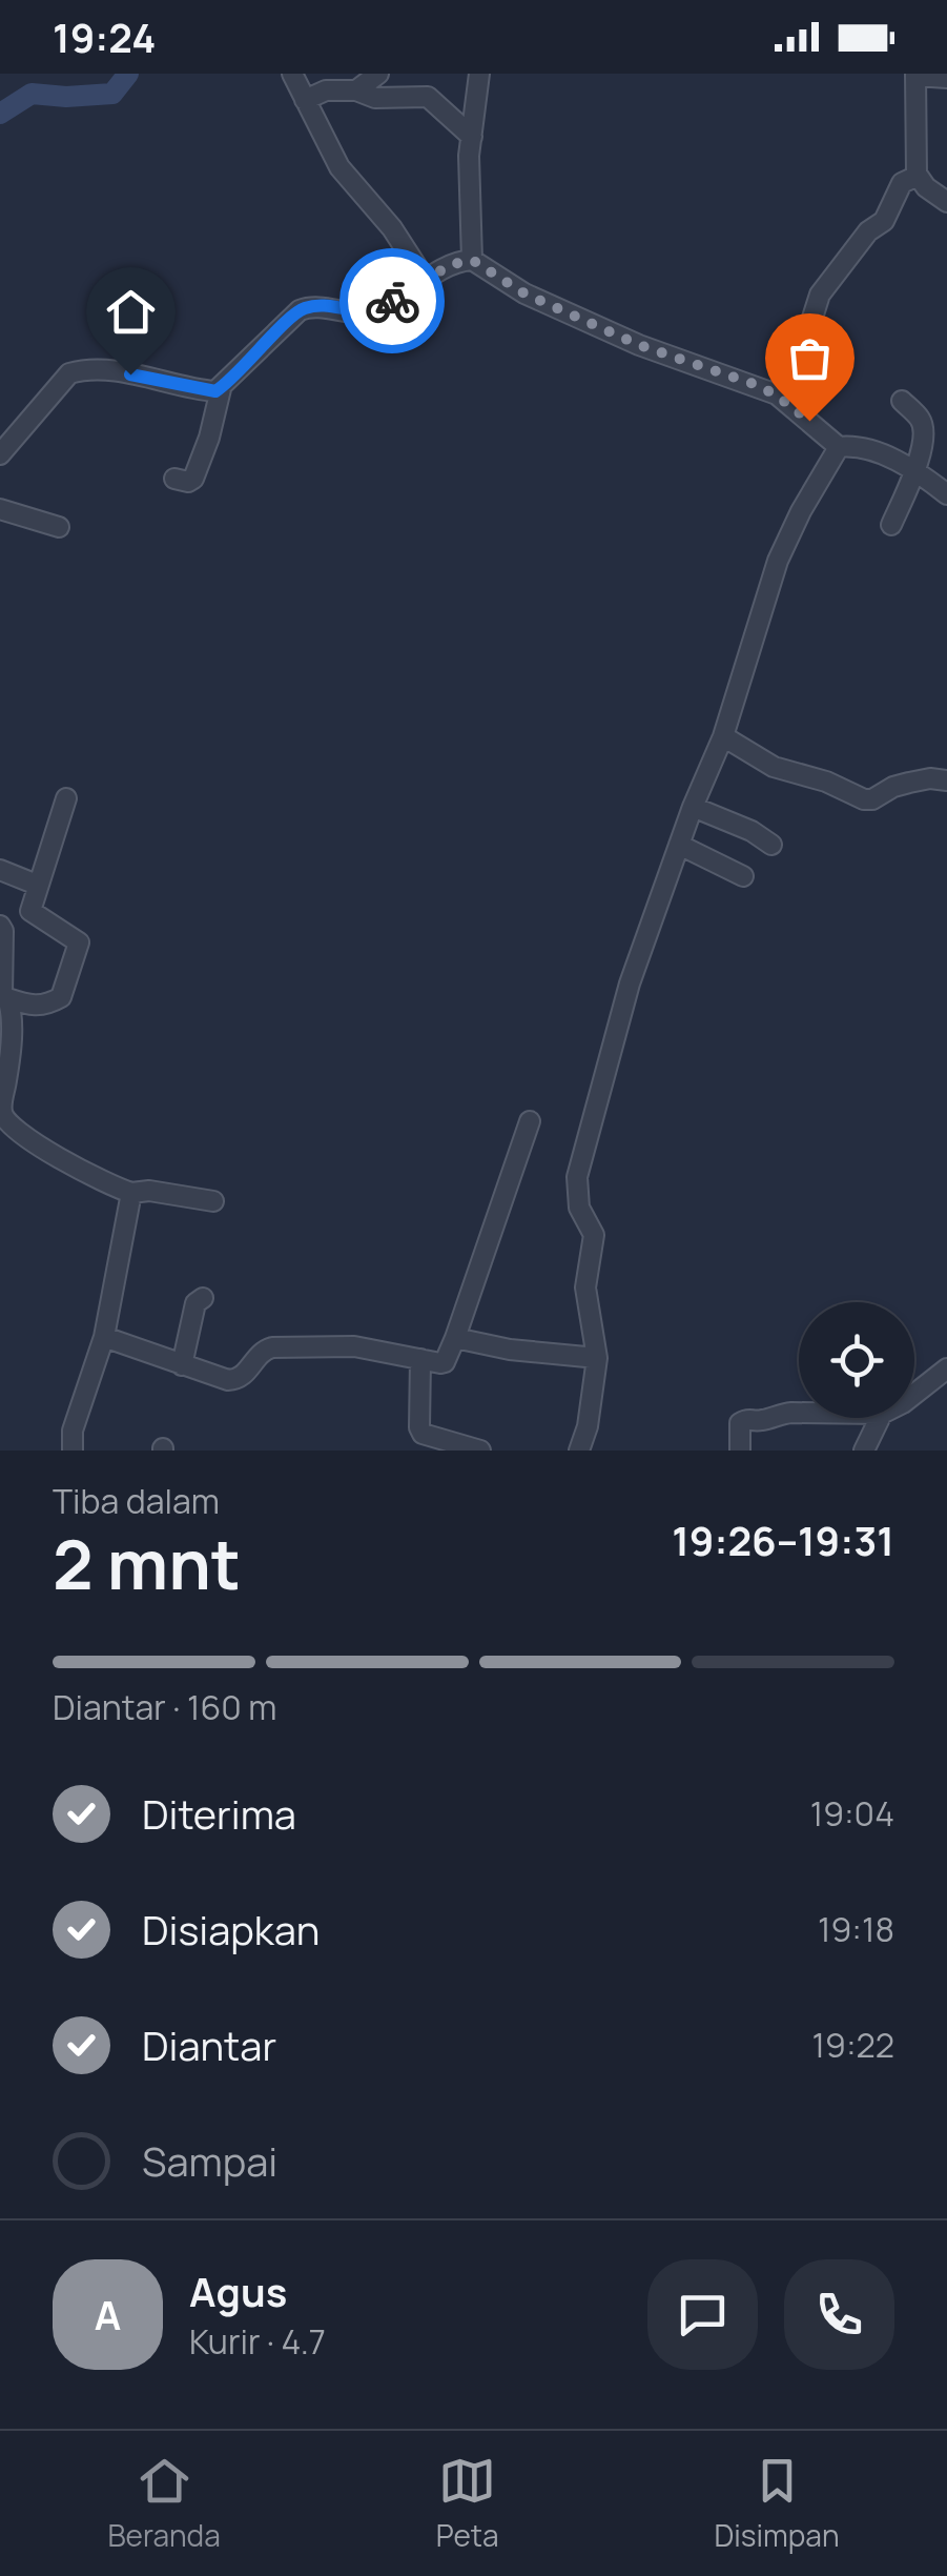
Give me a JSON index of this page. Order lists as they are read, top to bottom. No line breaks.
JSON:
{"page":{"status":"19:24","heading":["2 mnt","Tiba dalam","19:26–19:31"],"panel":["Agus","Kurir · 4.7"],"bar":"Diantar · 160 m","list":[["Diterima","19:04"],["Disiapkan","19:18"],["Diantar","19:22"],"Sampai"],"round":"A","tabs":["Beranda","Peta","Disimpan"]}}
